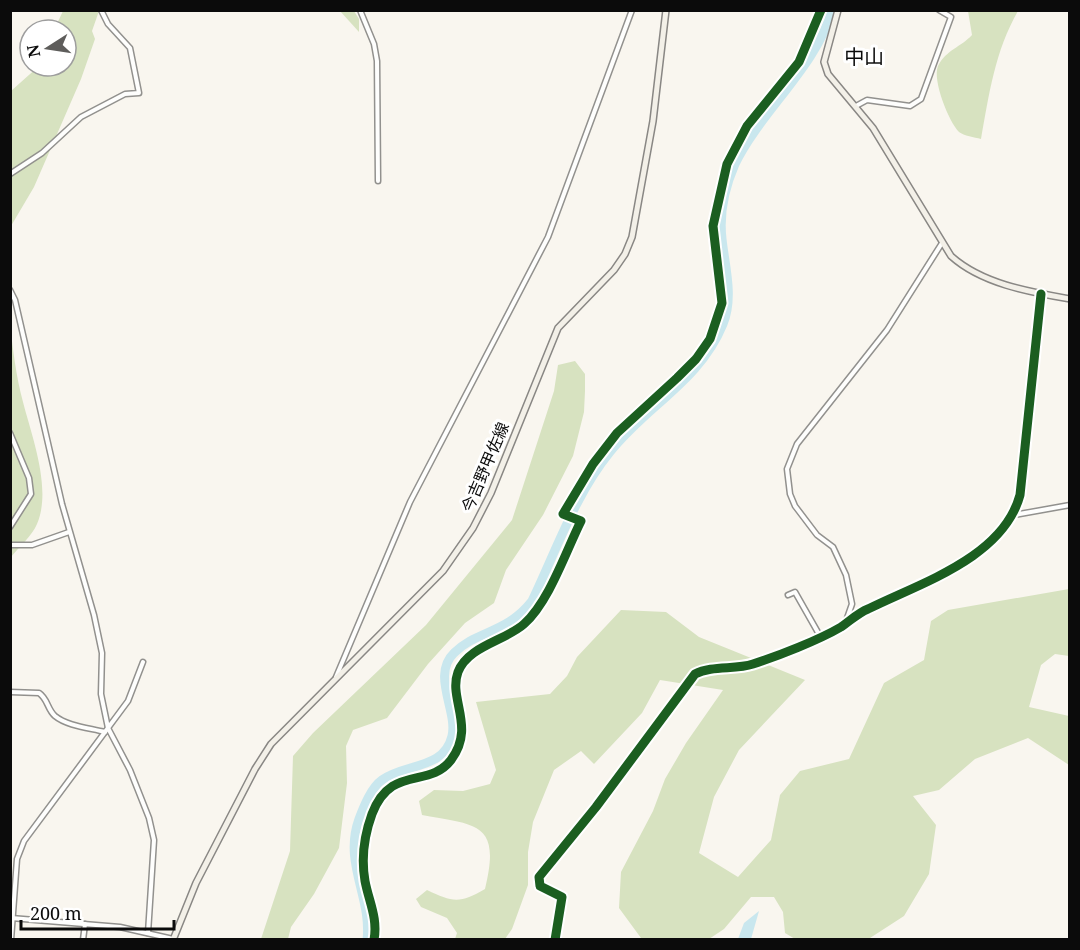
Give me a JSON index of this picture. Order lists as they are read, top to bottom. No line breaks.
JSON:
{"streets":{"main road":["今吉野甲佐線"]},"districts":["中山"],"scale_bar":"200 m","north":"left"}
